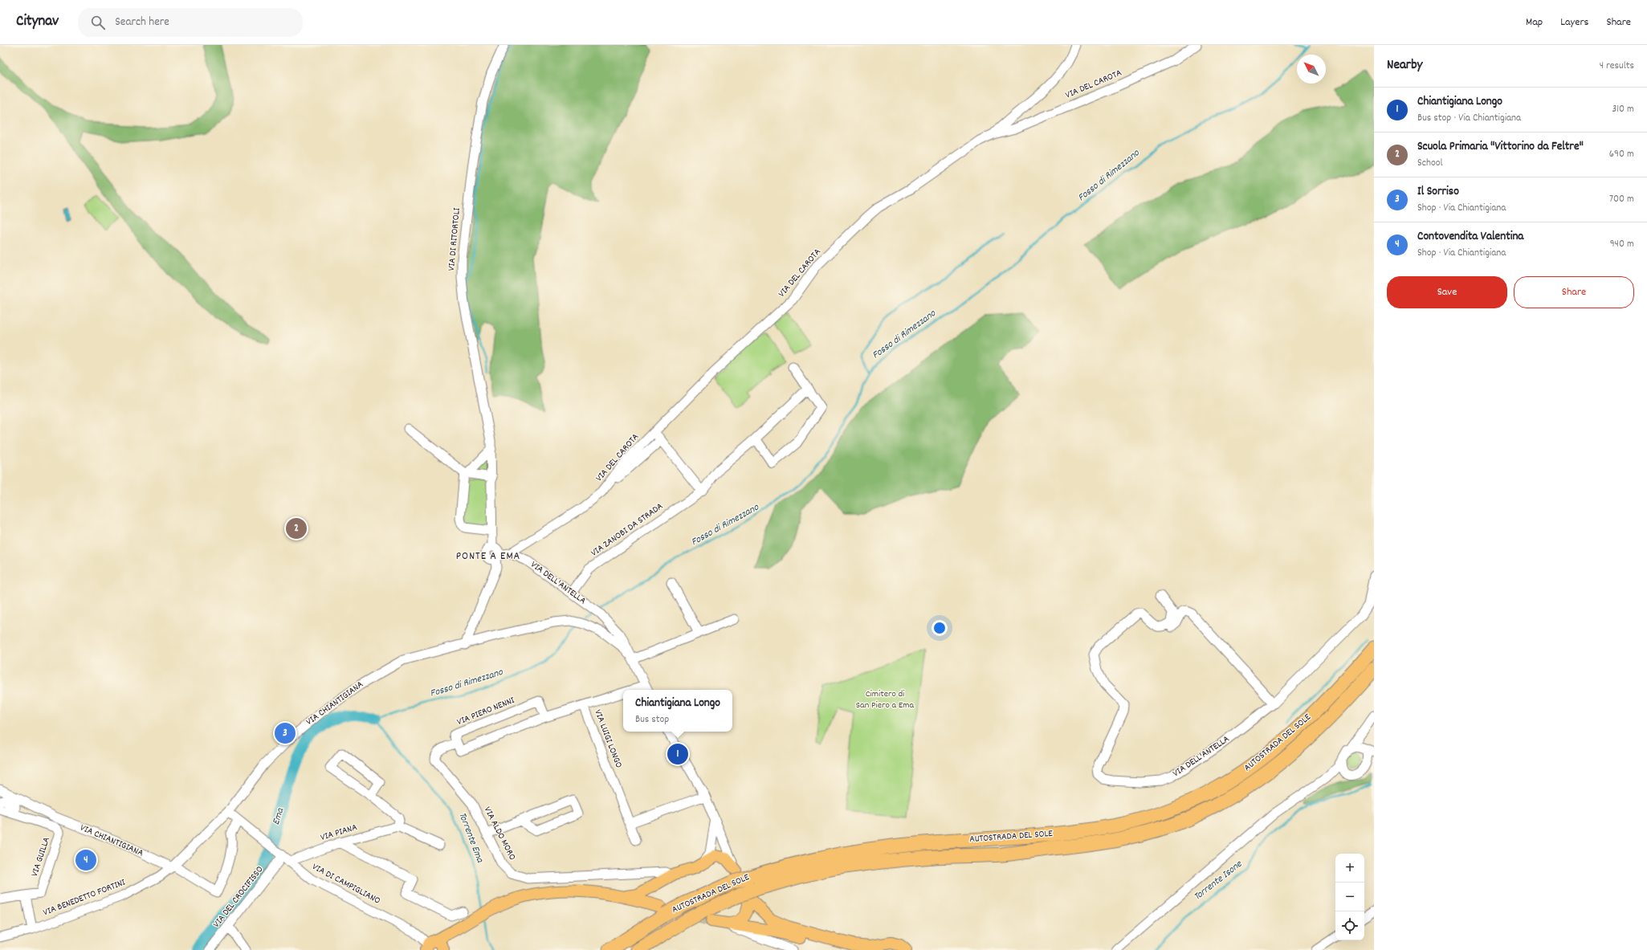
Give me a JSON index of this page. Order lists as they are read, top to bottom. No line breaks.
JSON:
{"streets":{"highway":["AUTOSTRADA DEL SOLE"],"street":["VIA DEL CAROTA","VIA DI RITORTOLI","VIA ZANOBI DA STRADA","VIA DELL'ANTELLA","VIA CHIANTIGIANA","VIA PIERO NENNI","VIA LUIGI LONGO","VIA PIANA","VIA ALDO MORO","VIA GUILLA","VIA DI CAMPIGLIANO","VIA DEL CROCIFISSO","VIA BENEDETTO FORTINI"]},"crossings":[["VIA DEL CAROTA","VIA DELL'ANTELLA"],["VIA ZANOBI DA STRADA","VIA DELL'ANTELLA"],["VIA DELL'ANTELLA","VIA CHIANTIGIANA"],["VIA CHIANTIGIANA","VIA DI CAMPIGLIANO"],["VIA CHIANTIGIANA","VIA BENEDETTO FORTINI"],["VIA PIERO NENNI","VIA ALDO MORO"],["VIA PIANA","VIA DI CAMPIGLIANO"],["VIA PIANA","VIA DEL CROCIFISSO"],["VIA DI CAMPIGLIANO","VIA DEL CROCIFISSO"]],"districts":["PONTE A EMA"],"water":["Fosso di Rimezzano","Ema","Torrente Ema","Torrente Isone"],"parks":["Cimitero di San Piero a Ema"],"north":"top left","page":{"header":"Citynav","search":"Search here","nav":["Map","Layers","Share"],"heading":["Nearby","4 results"],"list":[{"mark":"1","name":"Chiantigiana Longo","note":"Bus stop · Via Chiantigiana","value":"310 m"},{"mark":"2","name":"Scuola Primaria \"Vittorino da Feltre\"","note":"School","value":"690 m"},{"mark":"3","name":"Il Sorriso","note":"Shop · Via Chiantigiana","value":"700 m"},{"mark":"4","name":"Contovendita Valentina","note":"Shop · Via Chiantigiana","value":"940 m"}],"buttons":["Save","Share"],"pins":["2","3","1","4"],"popup":["Chiantigiana Longo","Bus stop"],"map_buttons":["+","−"]}}
